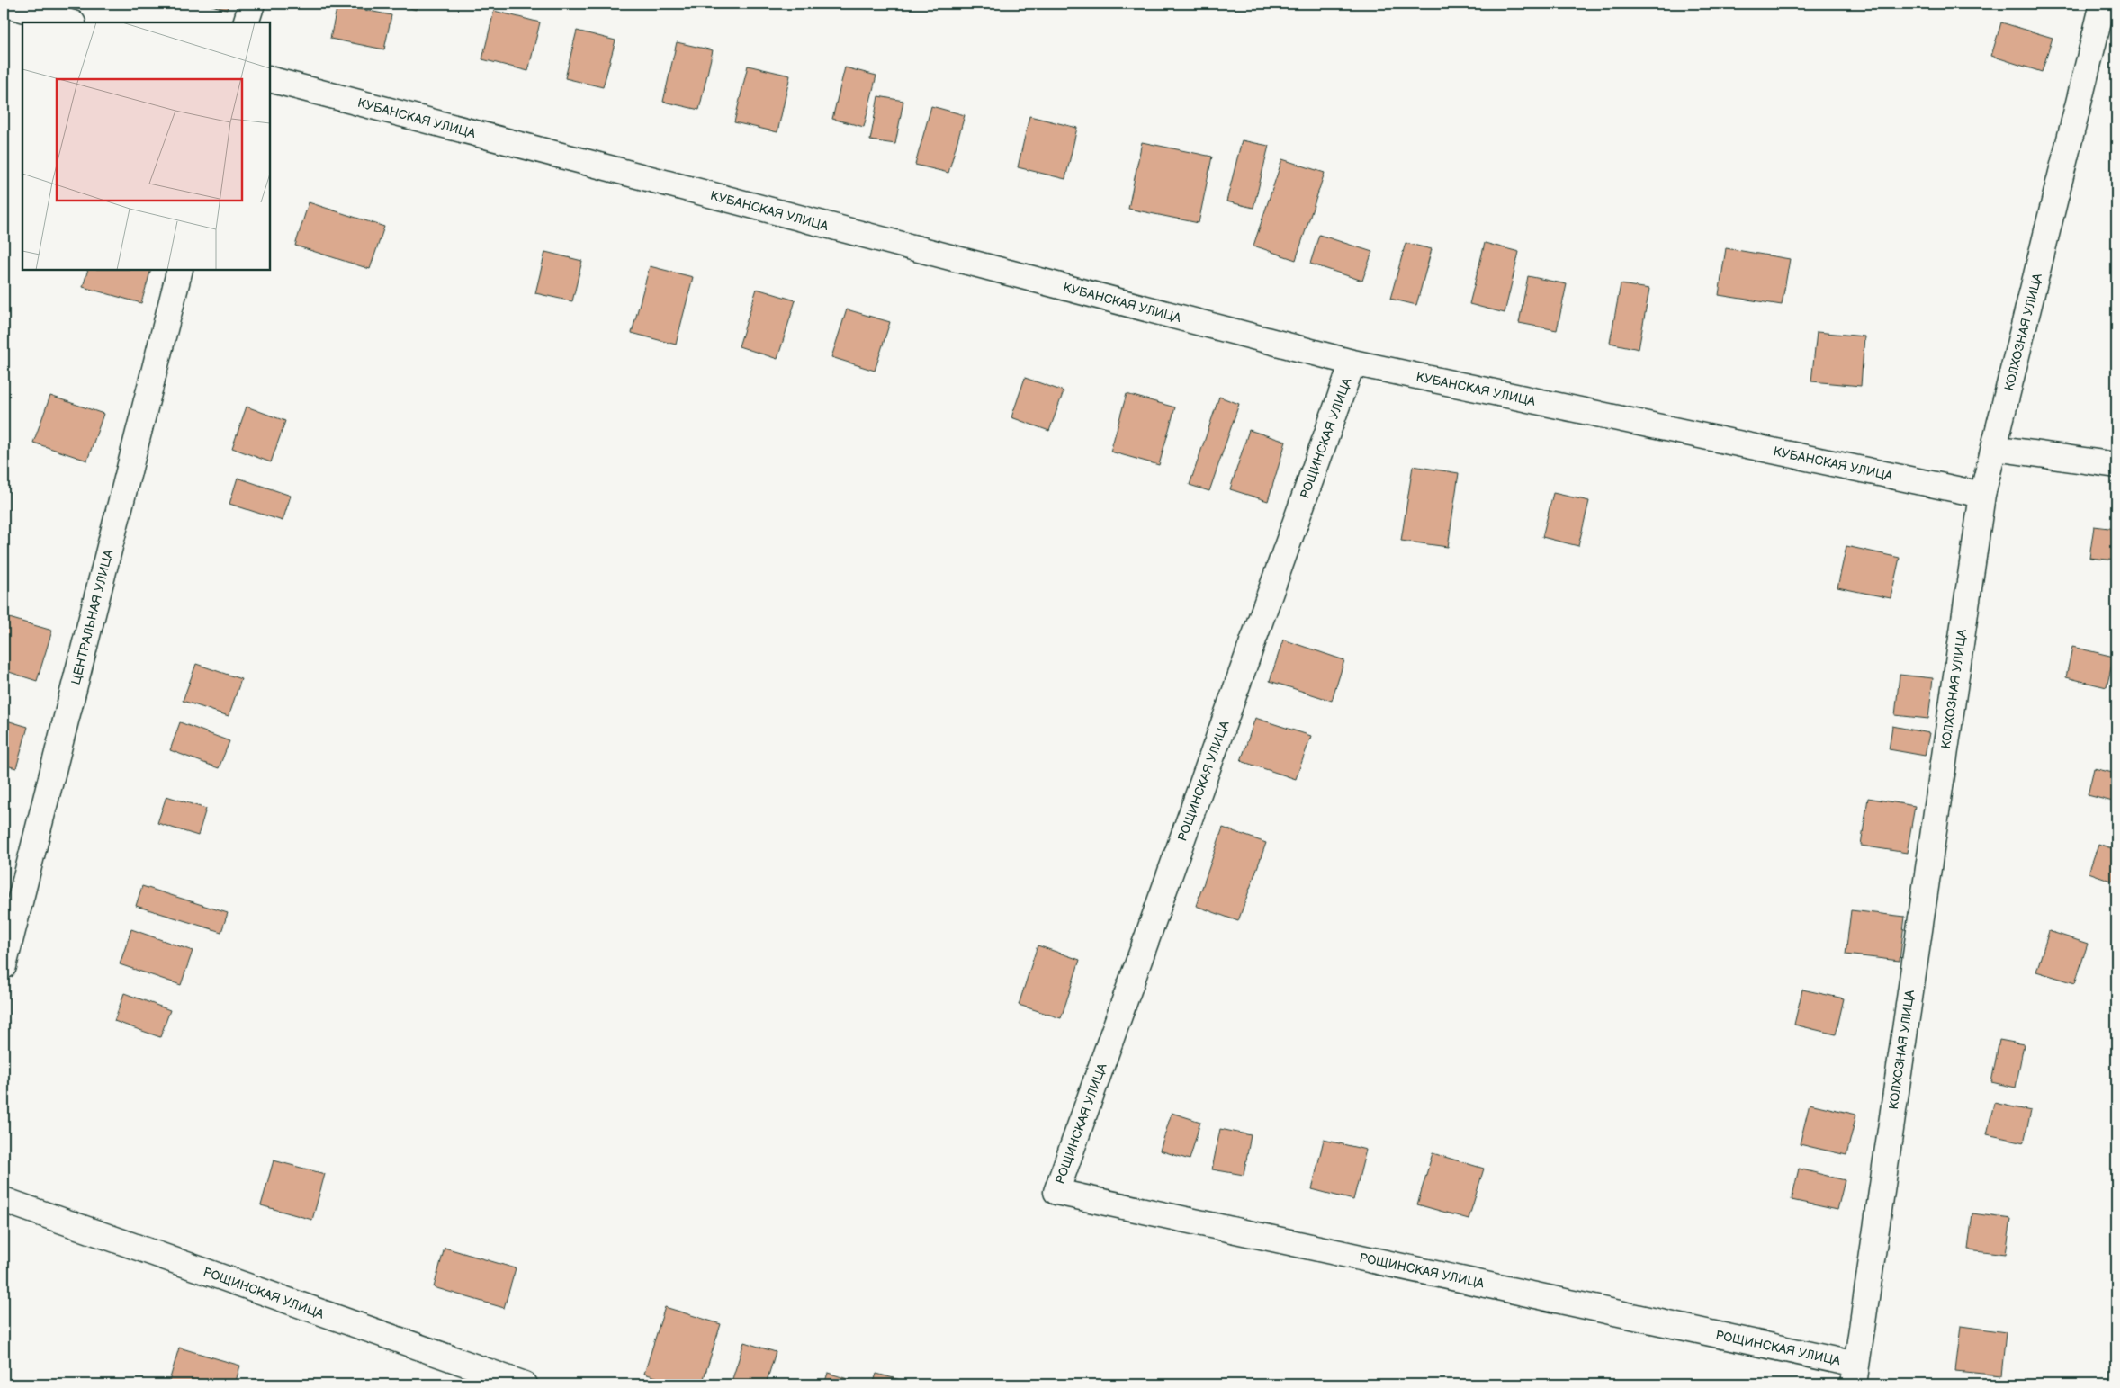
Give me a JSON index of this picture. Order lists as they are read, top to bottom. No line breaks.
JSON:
{"streets":{"street":["КУБАНСКАЯ УЛИЦА","КОЛХОЗНАЯ УЛИЦА","РОЩИНСКАЯ УЛИЦА","ЦЕНТРАЛЬНАЯ УЛИЦА"]},"crossings":[["КУБАНСКАЯ УЛИЦА","КОЛХОЗНАЯ УЛИЦА"],["КУБАНСКАЯ УЛИЦА","РОЩИНСКАЯ УЛИЦА"],["КОЛХОЗНАЯ УЛИЦА","РОЩИНСКАЯ УЛИЦА"]]}
